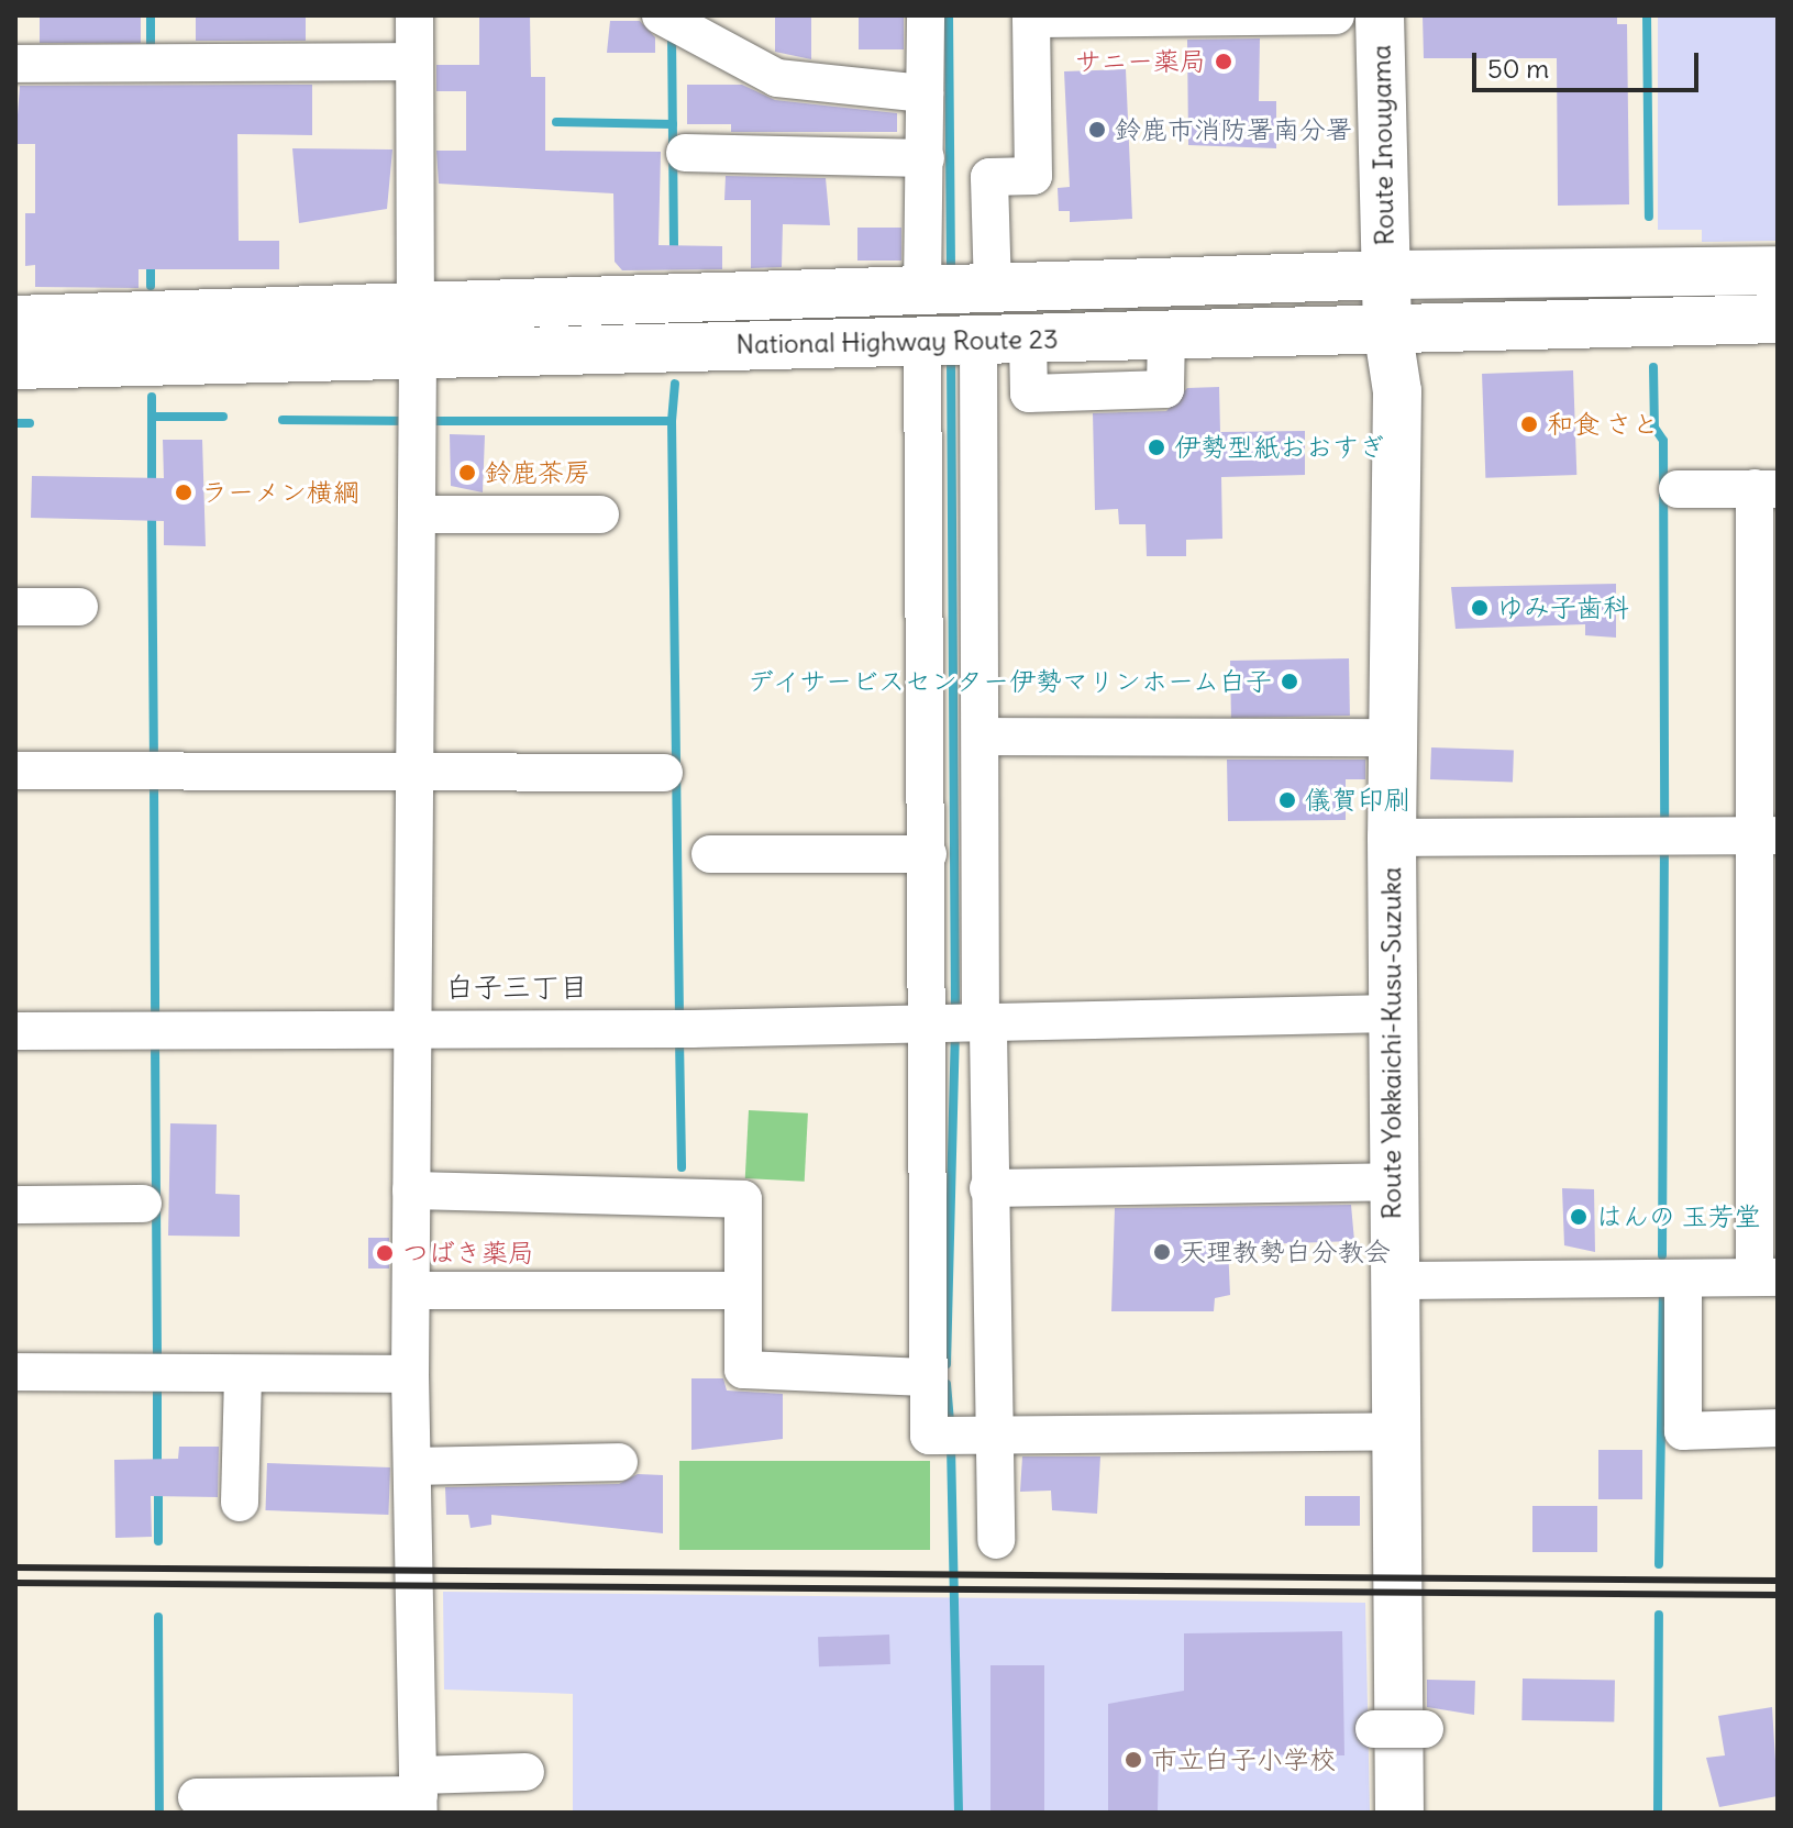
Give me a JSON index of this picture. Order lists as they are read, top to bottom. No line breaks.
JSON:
{"streets":{"main road":["Route Inouyama","National Highway Route 23","Route Yokkaichi-Kusu-Suzuka"]},"crossings":[["Route Inouyama","National Highway Route 23"],["Route Inouyama","Route Yokkaichi-Kusu-Suzuka"],["National Highway Route 23","Route Yokkaichi-Kusu-Suzuka"]],"districts":["白子三丁目"],"places":["サニー薬局","鈴鹿市消防署南分署","和食 さと","伊勢型紙おおすぎ","鈴鹿茶房","ラーメン横綱","ゆみ子歯科","デイサービスセンター伊勢マリンホーム白子","儀賀印刷","はんの 玉芳堂","天理教勢白分教会","つばき薬局","市立白子小学校"],"scale_bar":"50 m"}
